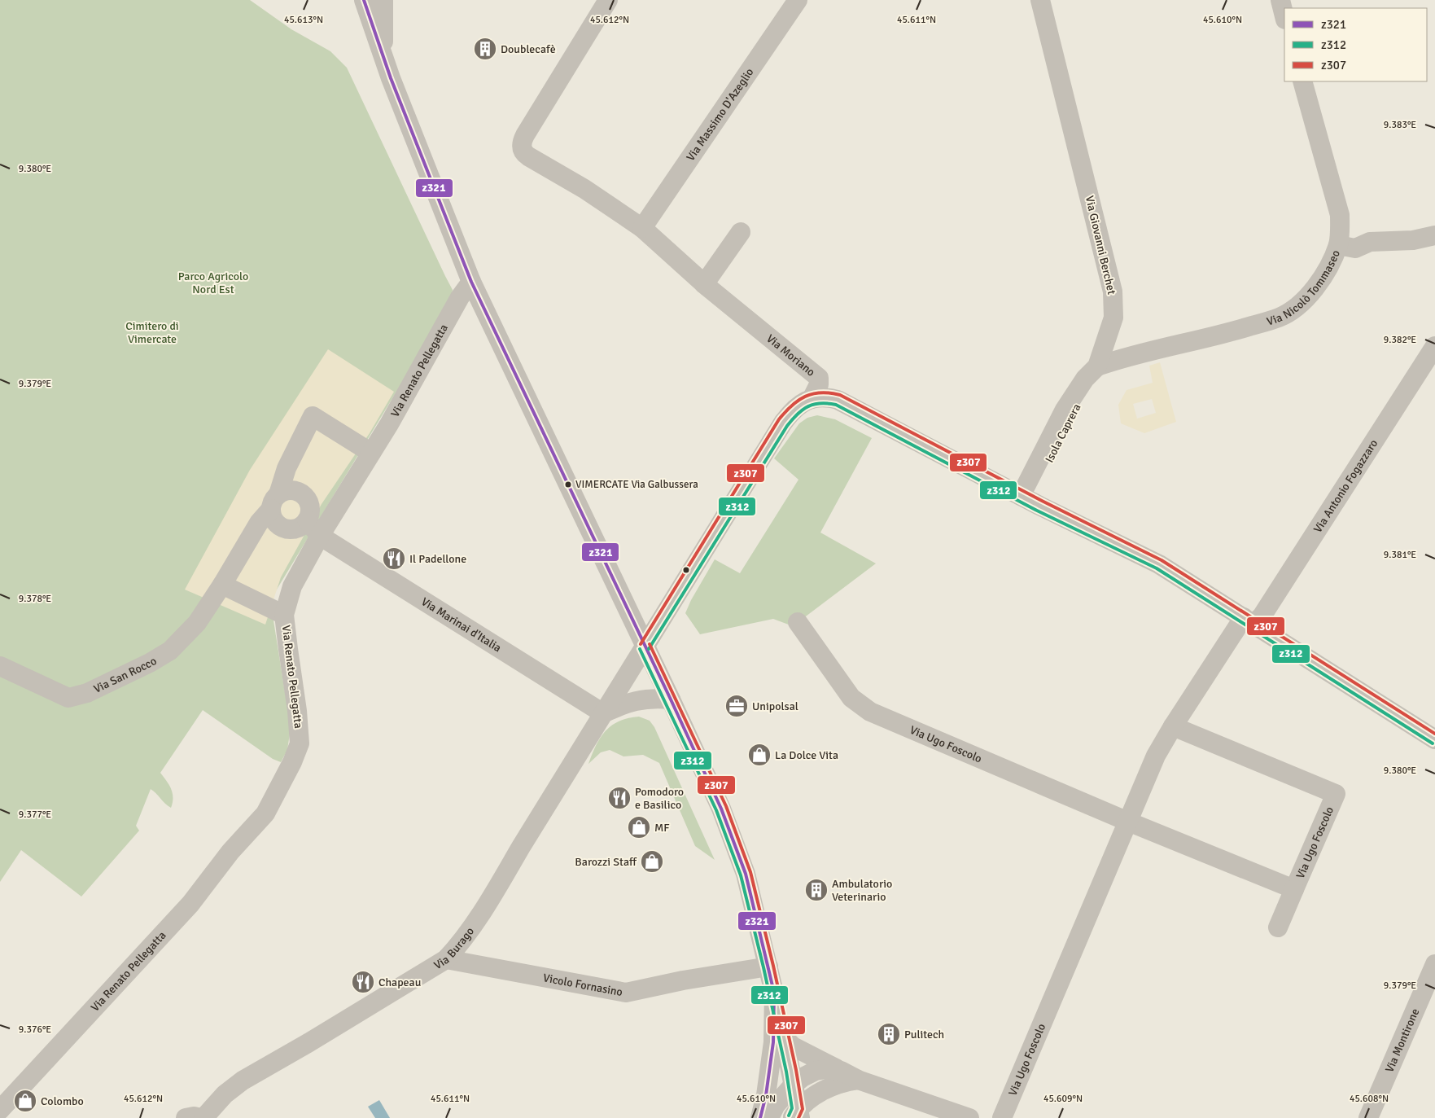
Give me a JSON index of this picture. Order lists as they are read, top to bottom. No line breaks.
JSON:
{"streets":{"street":["Via Massimo D'Azeglio","Via Giovanni Berchet","Via Nicolò Tommaseo","Via Moriano","Via Renato Pellegatta","Isola Caprera","Via Antonio Fogazzaro","Via Marinai d'Italia","Via San Rocco","Via Ugo Foscolo","Via Burago","Vicolo Fornasino","Via Montirone"]},"crossings":[["Via Massimo D'Azeglio","Via Moriano"],["Via Giovanni Berchet","Via Nicolò Tommaseo"],["Via Giovanni Berchet","Isola Caprera"],["Via Nicolò Tommaseo","Isola Caprera"],["Via Moriano","Via Burago"],["Via Renato Pellegatta","Via Marinai d'Italia"],["Via Antonio Fogazzaro","Via Ugo Foscolo"],["Via Marinai d'Italia","Via San Rocco"],["Via Marinai d'Italia","Via Burago"],["Via Burago","Vicolo Fornasino"]],"parks":["Parco Agricolo Nord Est","Cimitero di Vimercate"],"places":{"building":["Doublecafè","Ambulatorio Veterinario","Pulitech"],"other":["VIMERCATE Via Galbussera"],"restaurant":["Il Padellone","Pomodoro e Basilico","Chapeau"],"office":["Unipolsal"],"shop":["La Dolce Vita","MF","Barozzi Staff","Colombo"]},"lines":["transit line z321","transit line z307","transit line z312"],"legend":["z321","z312","z307"],"coordinates":["45.613°N","45.612°N","45.611°N","45.610°N","9.383°E","9.380°E","9.382°E","9.379°E","9.381°E","9.378°E","9.377°E","9.376°E","45.609°N","45.608°N"]}
